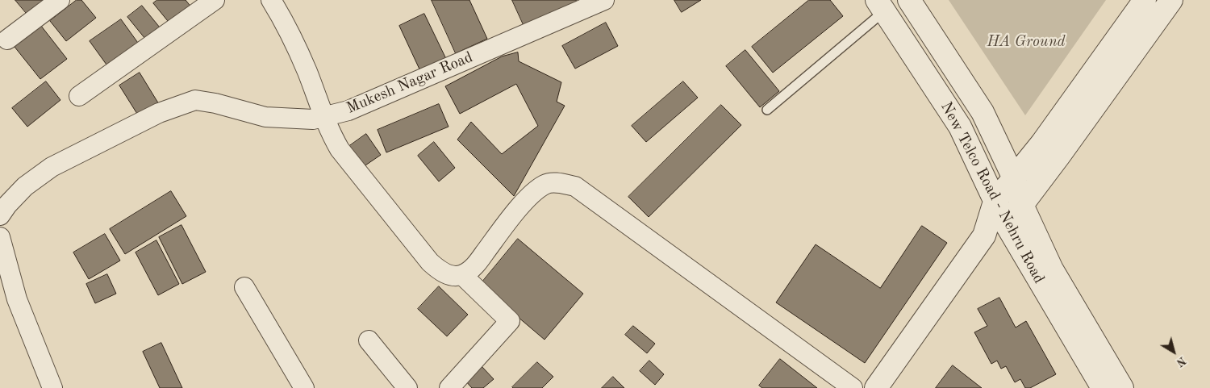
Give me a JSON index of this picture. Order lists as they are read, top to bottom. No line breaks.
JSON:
{"streets":{"street":["Mukesh Nagar Road","New Telco Road - Nehru Road"]},"parks":["HA Ground"],"north":"bottom right"}
